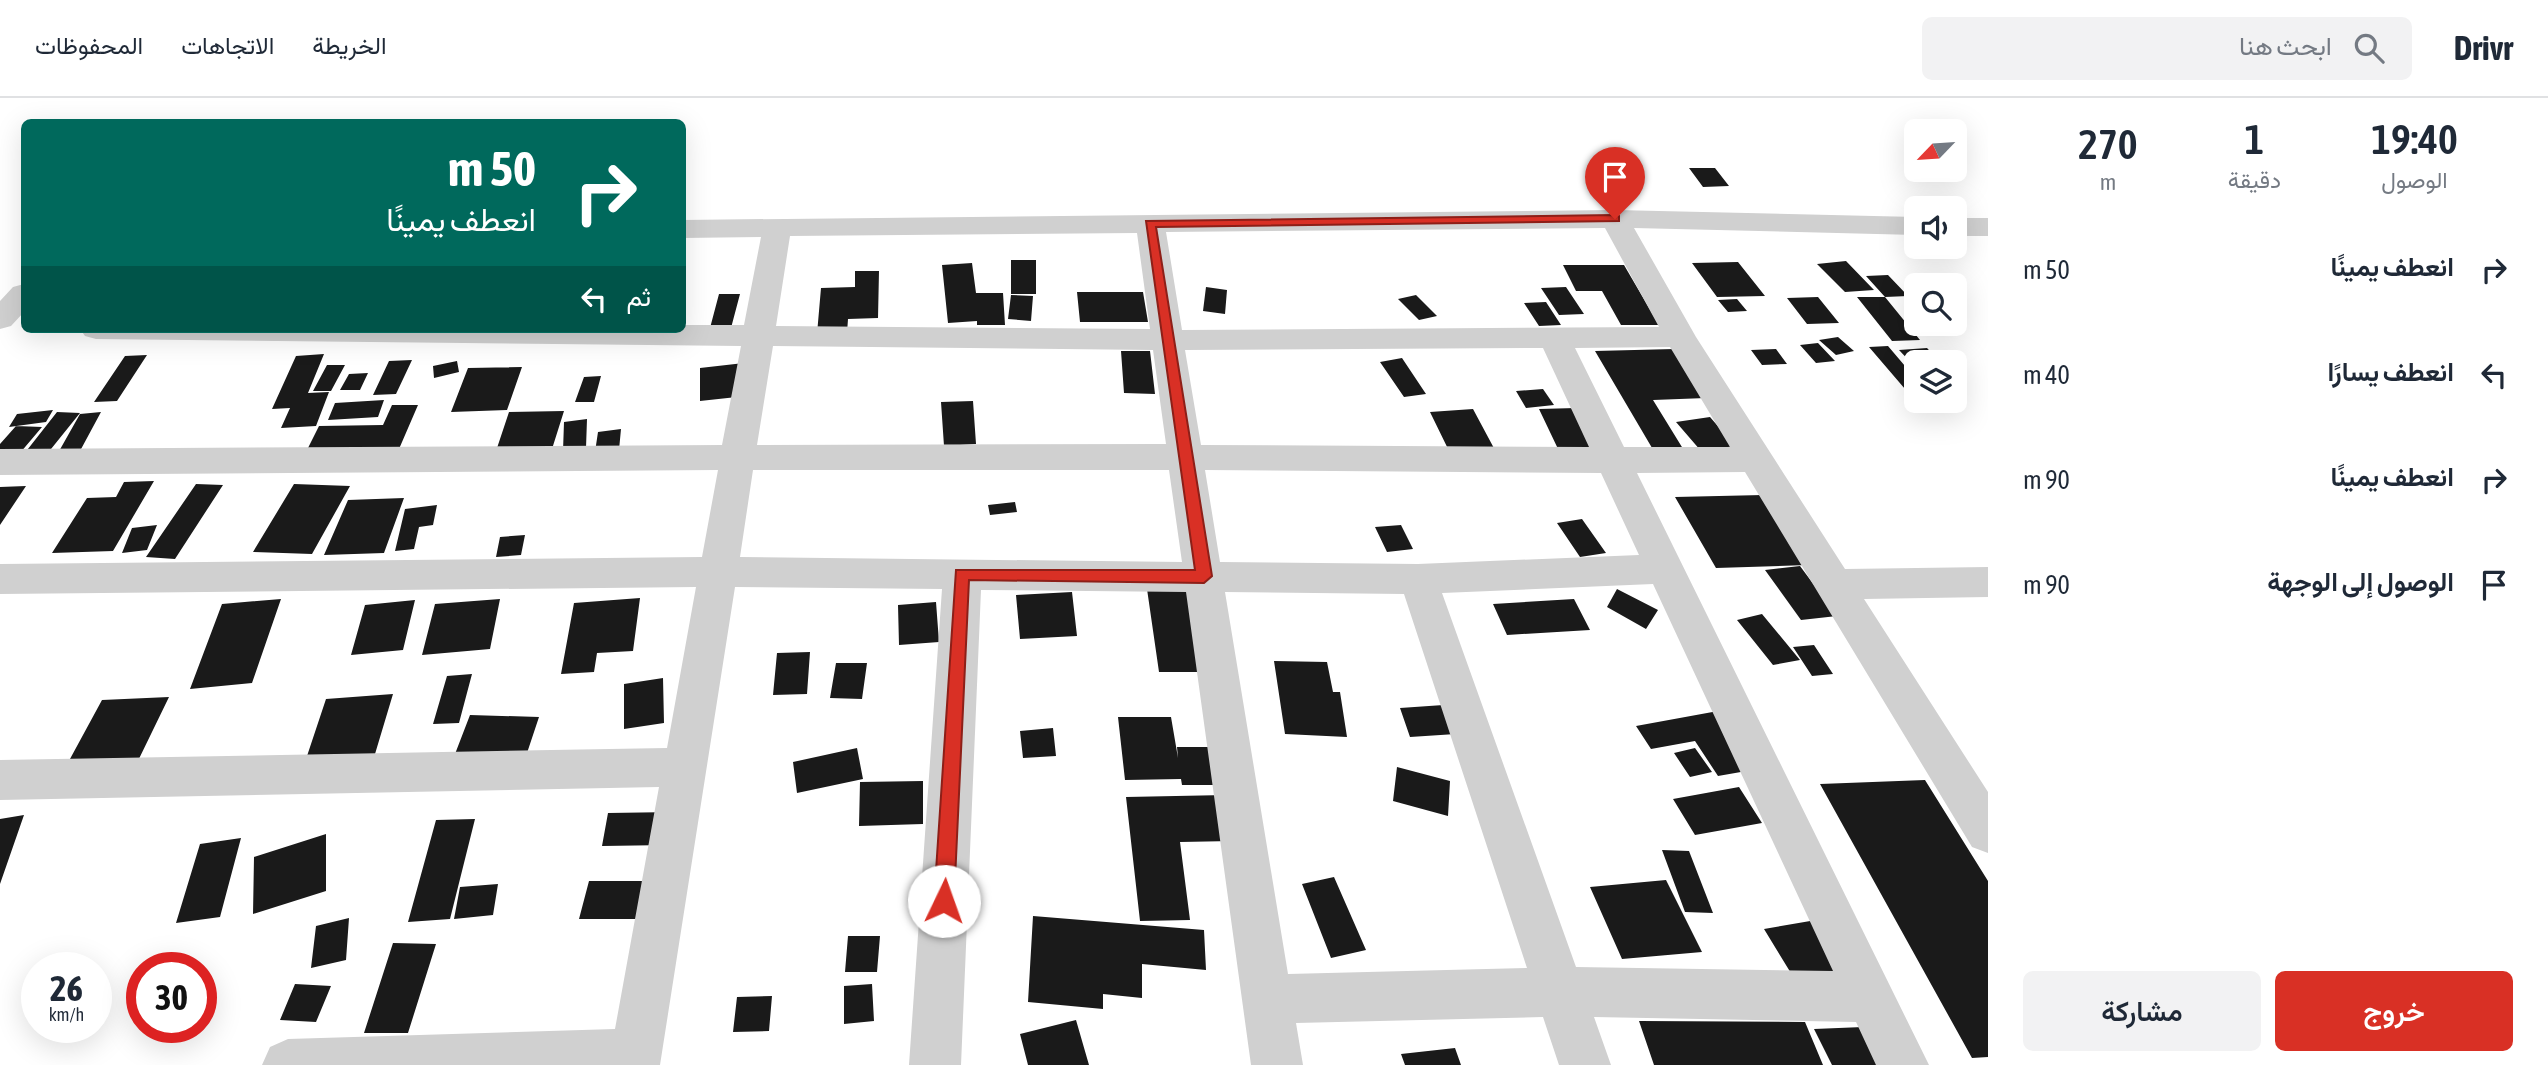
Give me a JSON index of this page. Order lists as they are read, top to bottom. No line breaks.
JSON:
{"north":"bottom left","page":{"header":"Drivr","search":"ابحث هنا","nav":["الخريطة","الاتجاهات","المحفوظات"],"eta":["19:40","الوصول","1","دقيقة","270","m"],"turn":["50 m","انعطف يمينًا"],"list":[{"name":"انعطف يمينًا","value":"50 m"},{"name":"انعطف يسارًا","value":"40 m"},{"name":"انعطف يمينًا","value":"90 m"},{"name":"الوصول إلى الوجهة","value":"90 m"}],"then":"ثم","speed":"26 km/h","limit":"30","buttons":["خروج","مشاركة"]}}
